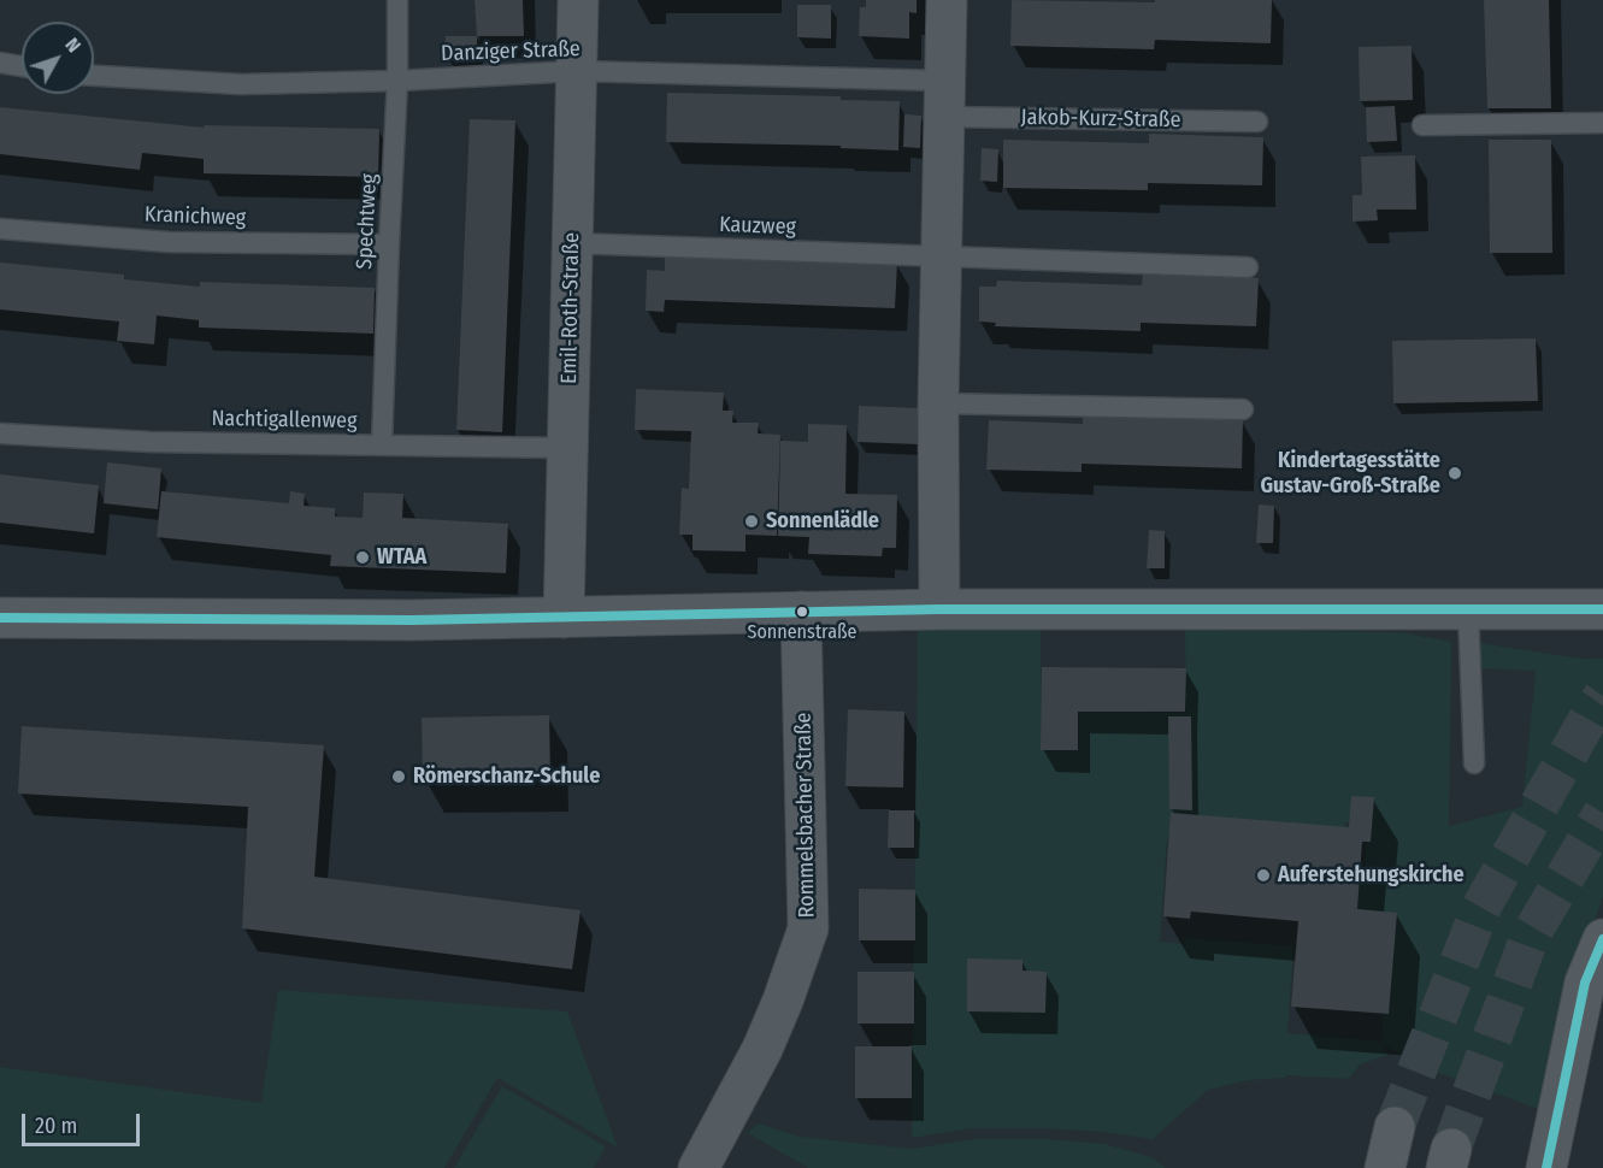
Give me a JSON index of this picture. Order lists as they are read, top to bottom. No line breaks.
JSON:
{"streets":{"street":["Emil-Roth-Straße","Rommelsbacher Straße"],"lane":["Danziger Straße","Jakob-Kurz-Straße","Kranichweg","Spechtweg","Kauzweg","Nachtigallenweg"]},"crossings":[["Danziger Straße","Jakob-Kurz-Straße"],["Danziger Straße","Spechtweg"],["Danziger Straße","Emil-Roth-Straße"],["Kranichweg","Spechtweg"],["Spechtweg","Nachtigallenweg"],["Kauzweg","Emil-Roth-Straße"],["Emil-Roth-Straße","Nachtigallenweg"]],"places":["Kindertagesstätte Gustav-Groß-Straße","Sonnenlädle","WTAA","Sonnenstraße","Römerschanz-Schule","Auferstehungskirche"],"scale_bar":"20 m","north":"top right"}
